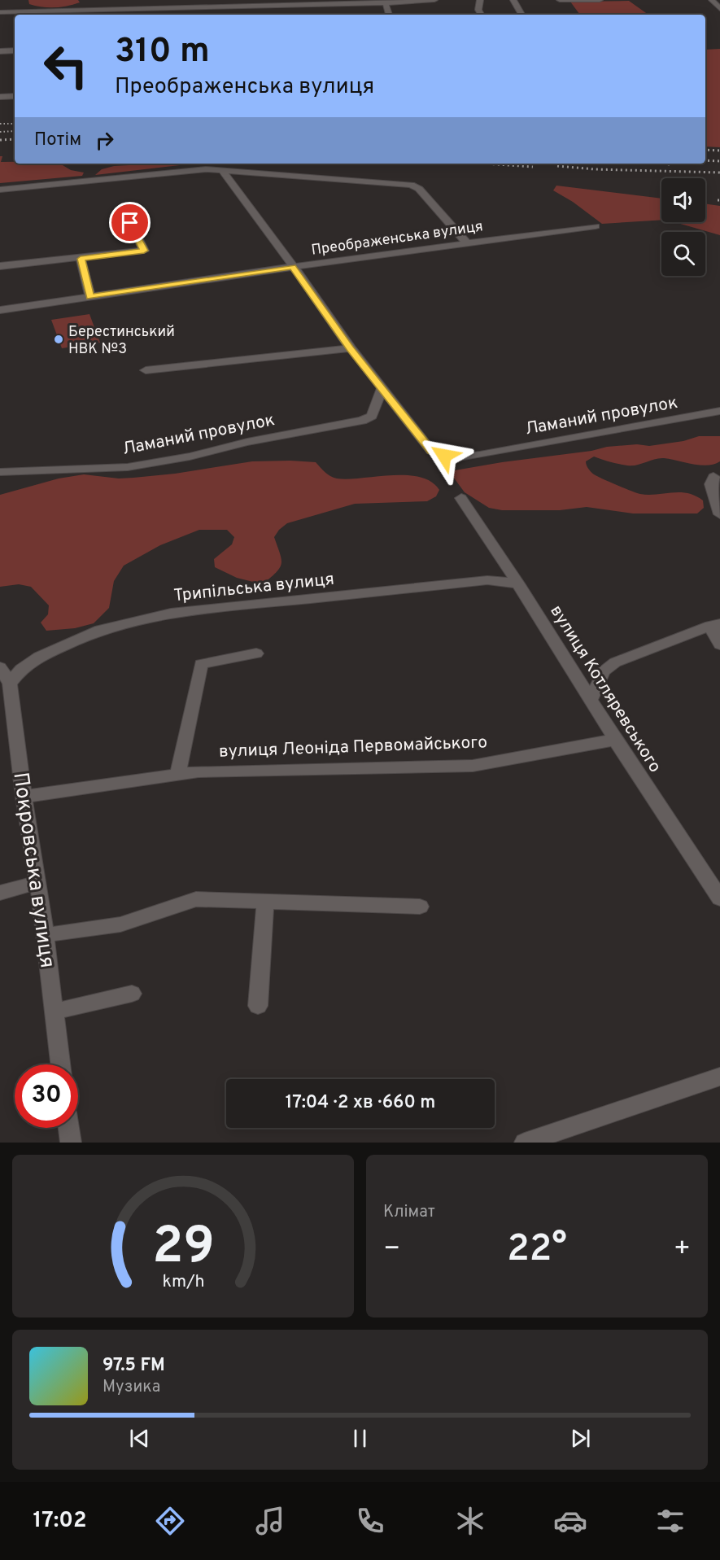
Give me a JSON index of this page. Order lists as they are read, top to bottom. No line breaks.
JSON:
{"streets":{"street":["Преображенська вулиця","Ламаний провулок","Трипільська вулиця","вулиця Котляревського","вулиця Леоніда Первомайського","Покровська вулиця"]},"crossings":[["Трипільська вулиця","вулиця Котляревського"],["Трипільська вулиця","Покровська вулиця"],["вулиця Котляревського","вулиця Леоніда Первомайського"],["вулиця Леоніда Первомайського","Покровська вулиця"]],"places":["Берестинський НВК №3"],"page":{"turn":["310 m","Преображенська вулиця"],"then":"Потім","limit":"30","trip":"17:04 · 2 хв · 660 m","tile":"Клімат","heat":["−","22°","+"],"song":["97.5 FM","Музика"],"tabs":"17:02","gauge":["29","km/h"]}}
